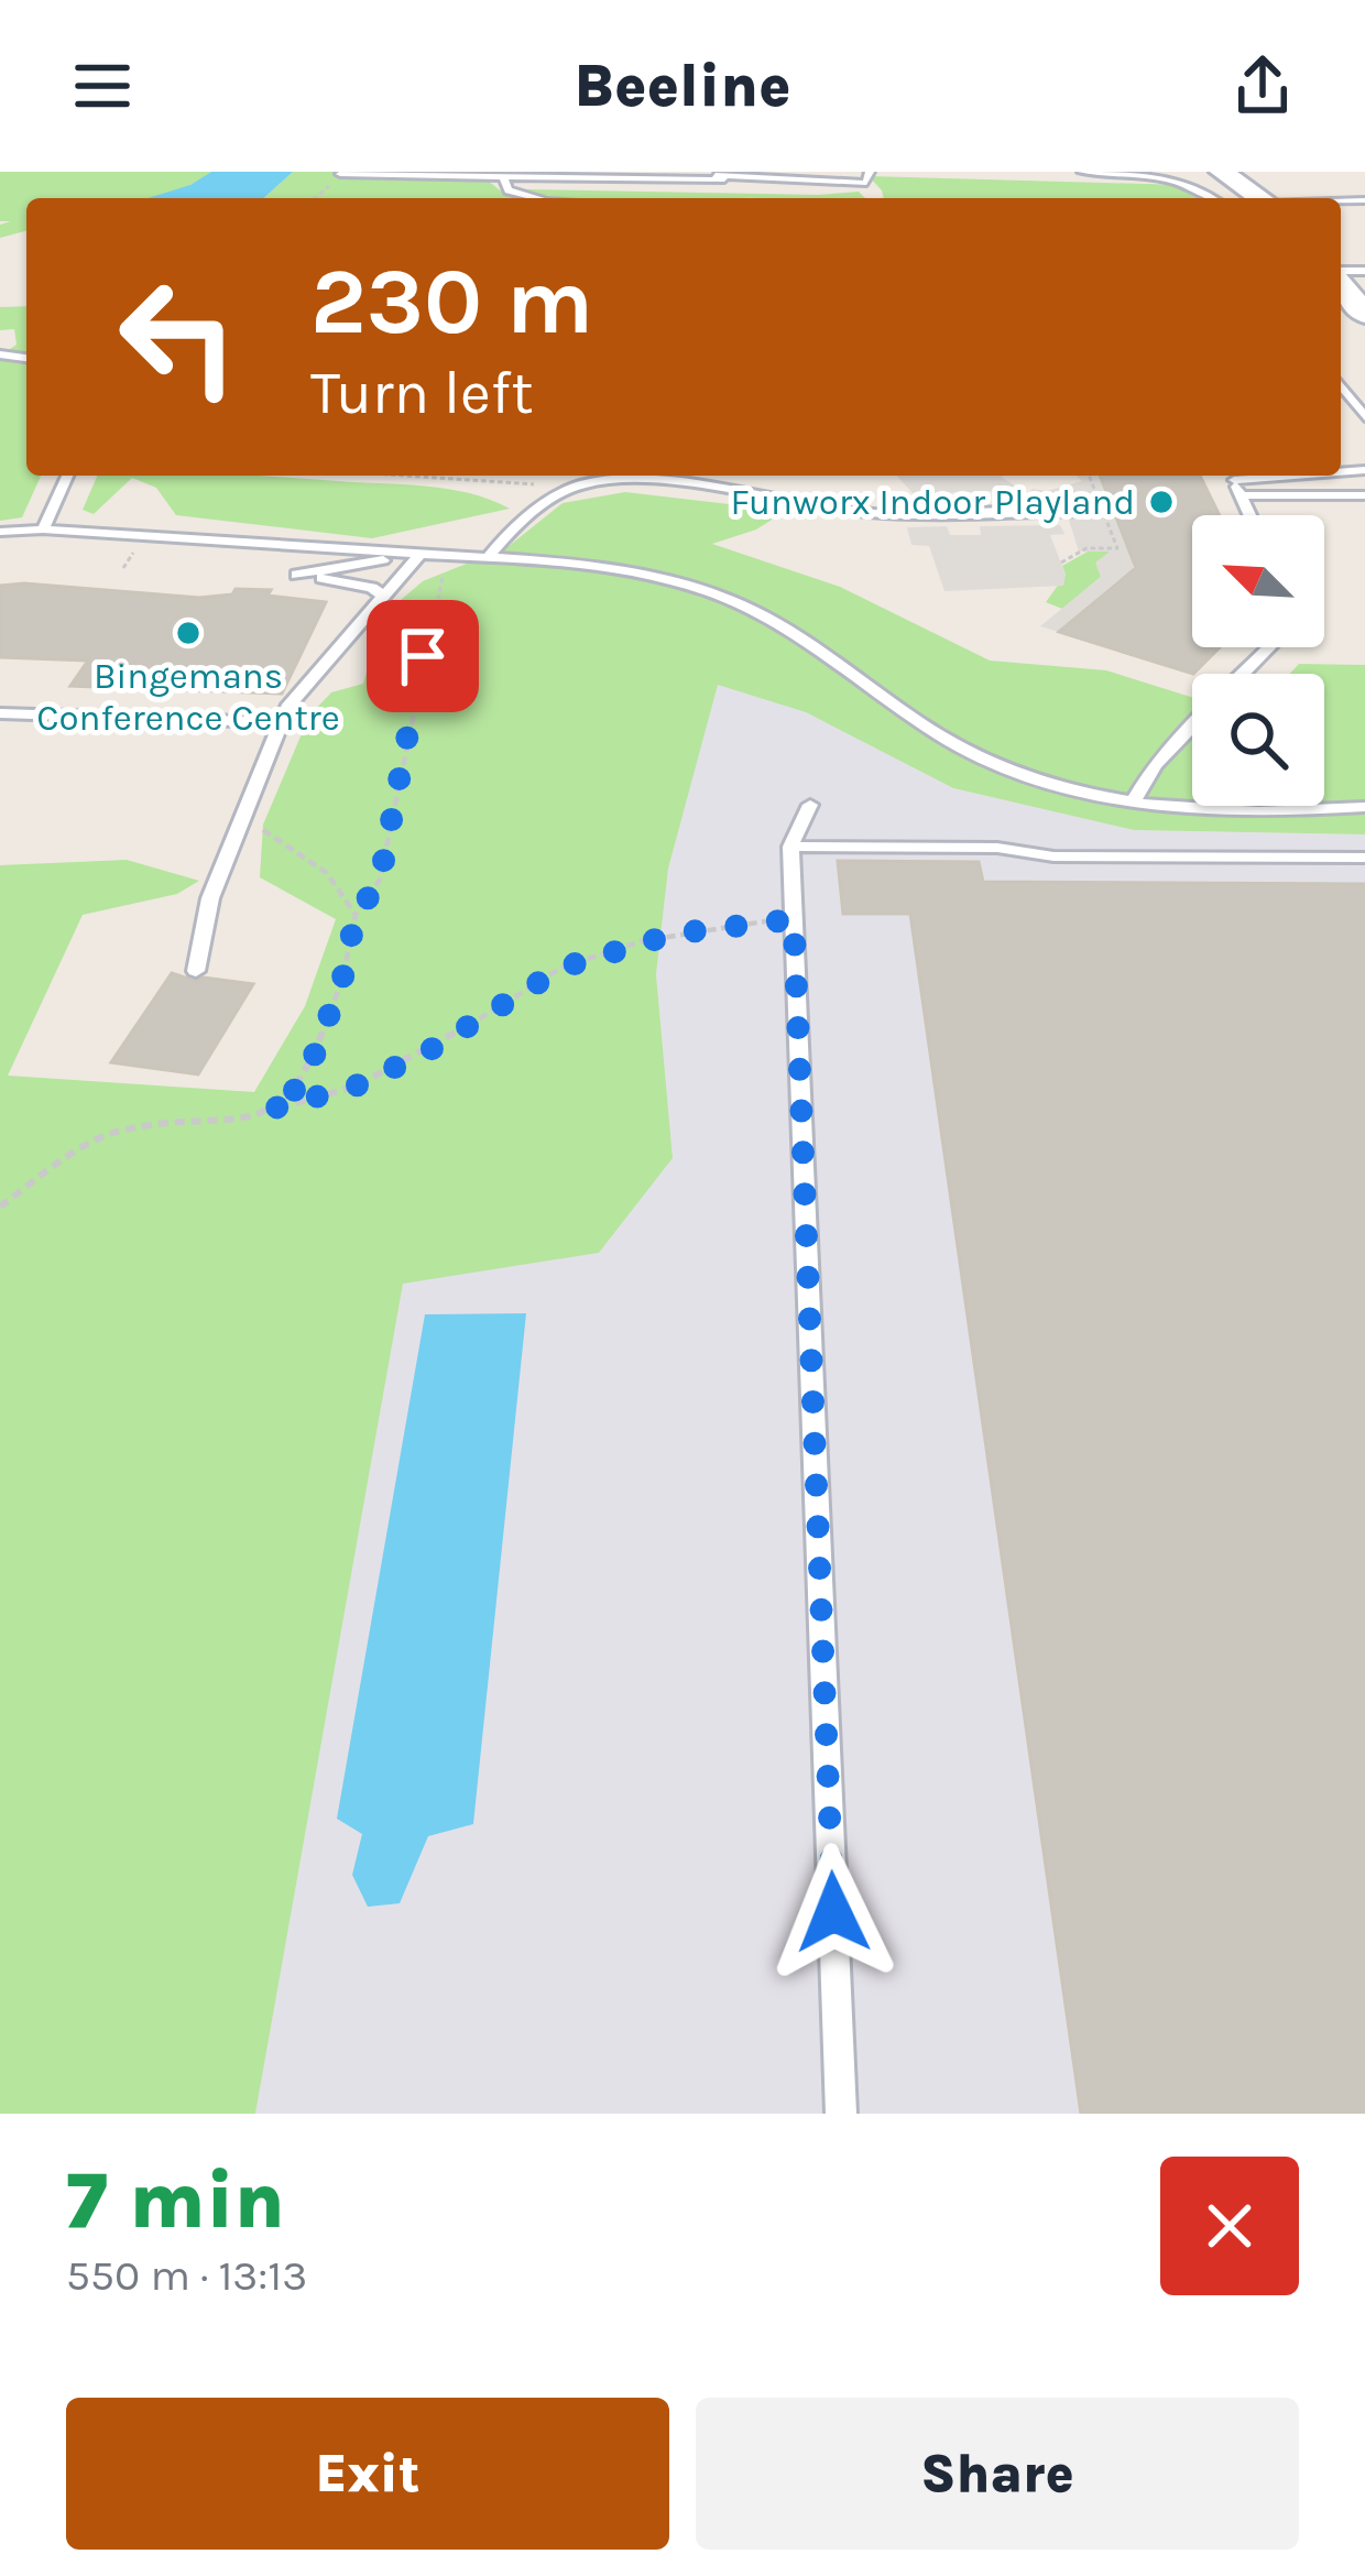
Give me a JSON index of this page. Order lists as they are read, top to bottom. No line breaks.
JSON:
{"places":["Funworx Indoor Playland","Bingemans Conference Centre"],"north":"top left","page":{"header":"Beeline","turn":["230 m","Turn left"],"heading":["7 min","550 m · 13:13"],"buttons":["Exit","Share"]}}
